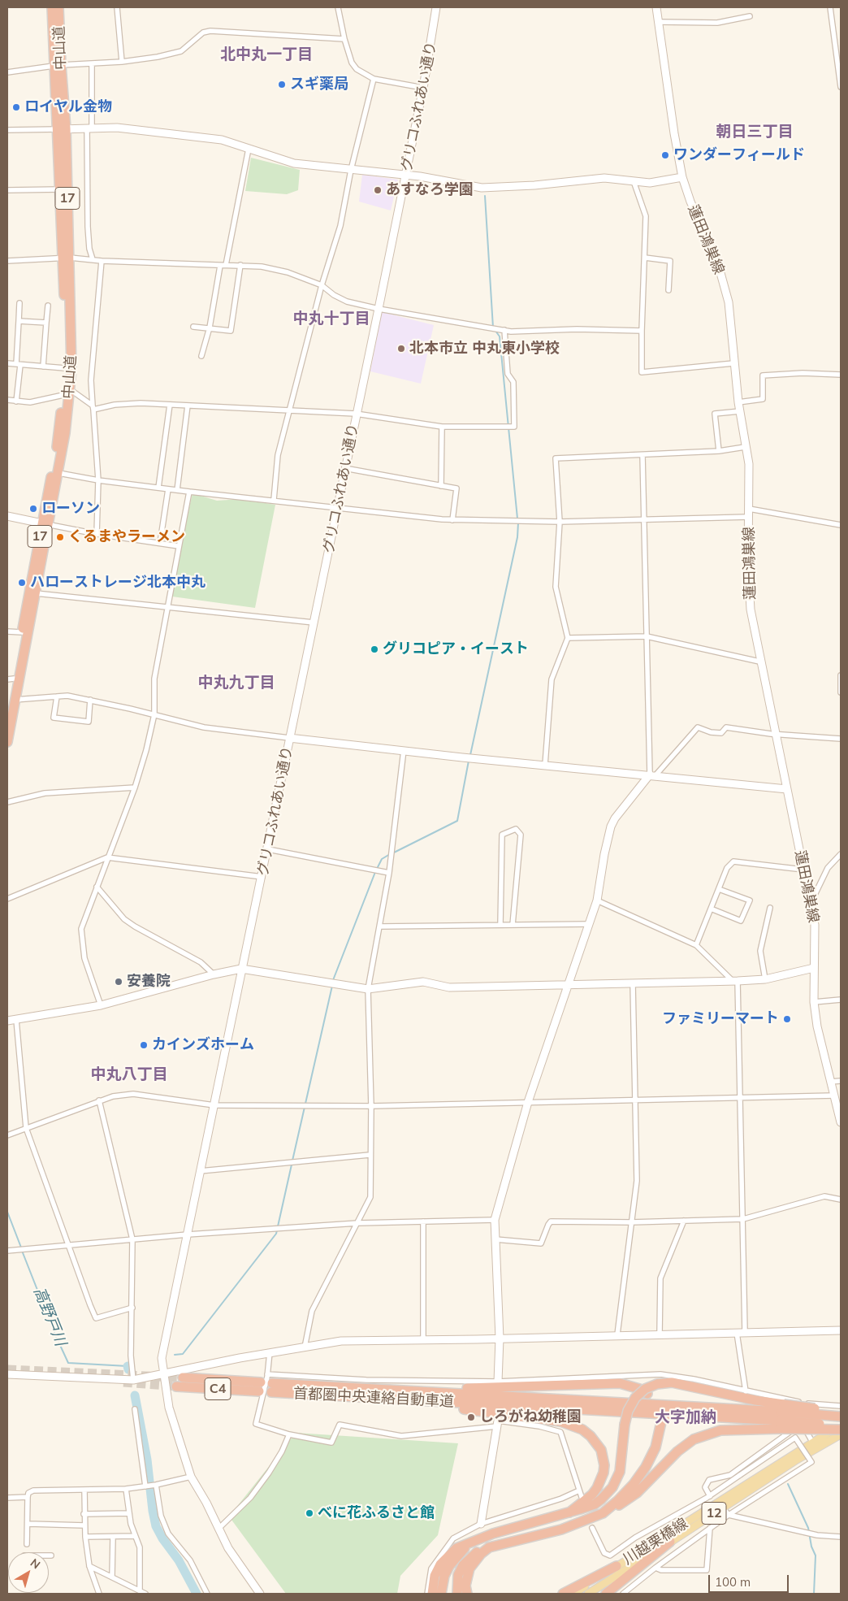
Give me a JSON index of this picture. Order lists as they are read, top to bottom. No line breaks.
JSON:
{"streets":{"highway":["中山道","17","C4","首都圏中央連絡自動車道"],"main road":["12","川越栗橋線"],"street":["グリコふれあい通り","蓮田鴻巣線"]},"crossings":[["首都圏中央連絡自動車道","川越栗橋線"]],"districts":["北中丸一丁目","朝日三丁目","中丸十丁目","中丸九丁目","中丸八丁目","大字加納"],"water":["高野戸川"],"places":["スギ薬局","ロイヤル金物","ワンダーフィールド","あすなろ学園","北本市立 中丸東小学校","ローソン","くるまやラーメン","ハローストレージ北本中丸","グリコピア・イースト","安養院","ファミリーマート","カインズホーム","しろがね幼稚園","べに花ふるさと館"],"scale_bar":"100 m","north":"top right"}
